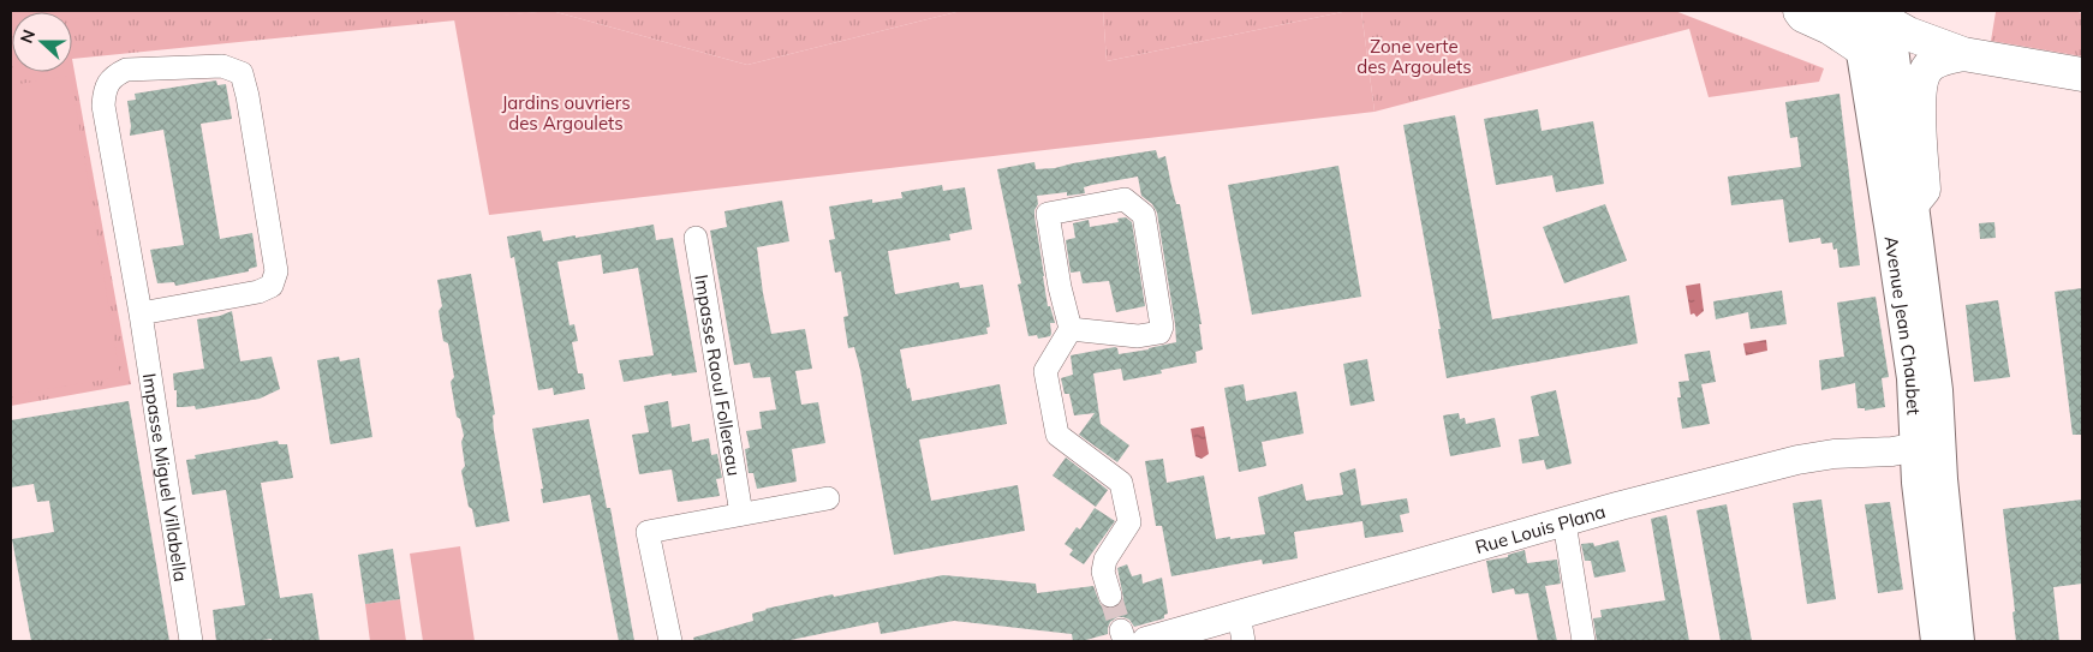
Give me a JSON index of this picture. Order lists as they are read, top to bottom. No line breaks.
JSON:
{"streets":{"main road":["Avenue Jean Chaubet"],"street":["Impasse Raoul Follereau","Impasse Miguel Villabella","Rue Louis Plana"]},"crossings":[["Avenue Jean Chaubet","Rue Louis Plana"]],"parks":["Zone verte des Argoulets","Jardins ouvriers des Argoulets"],"north":"left"}
